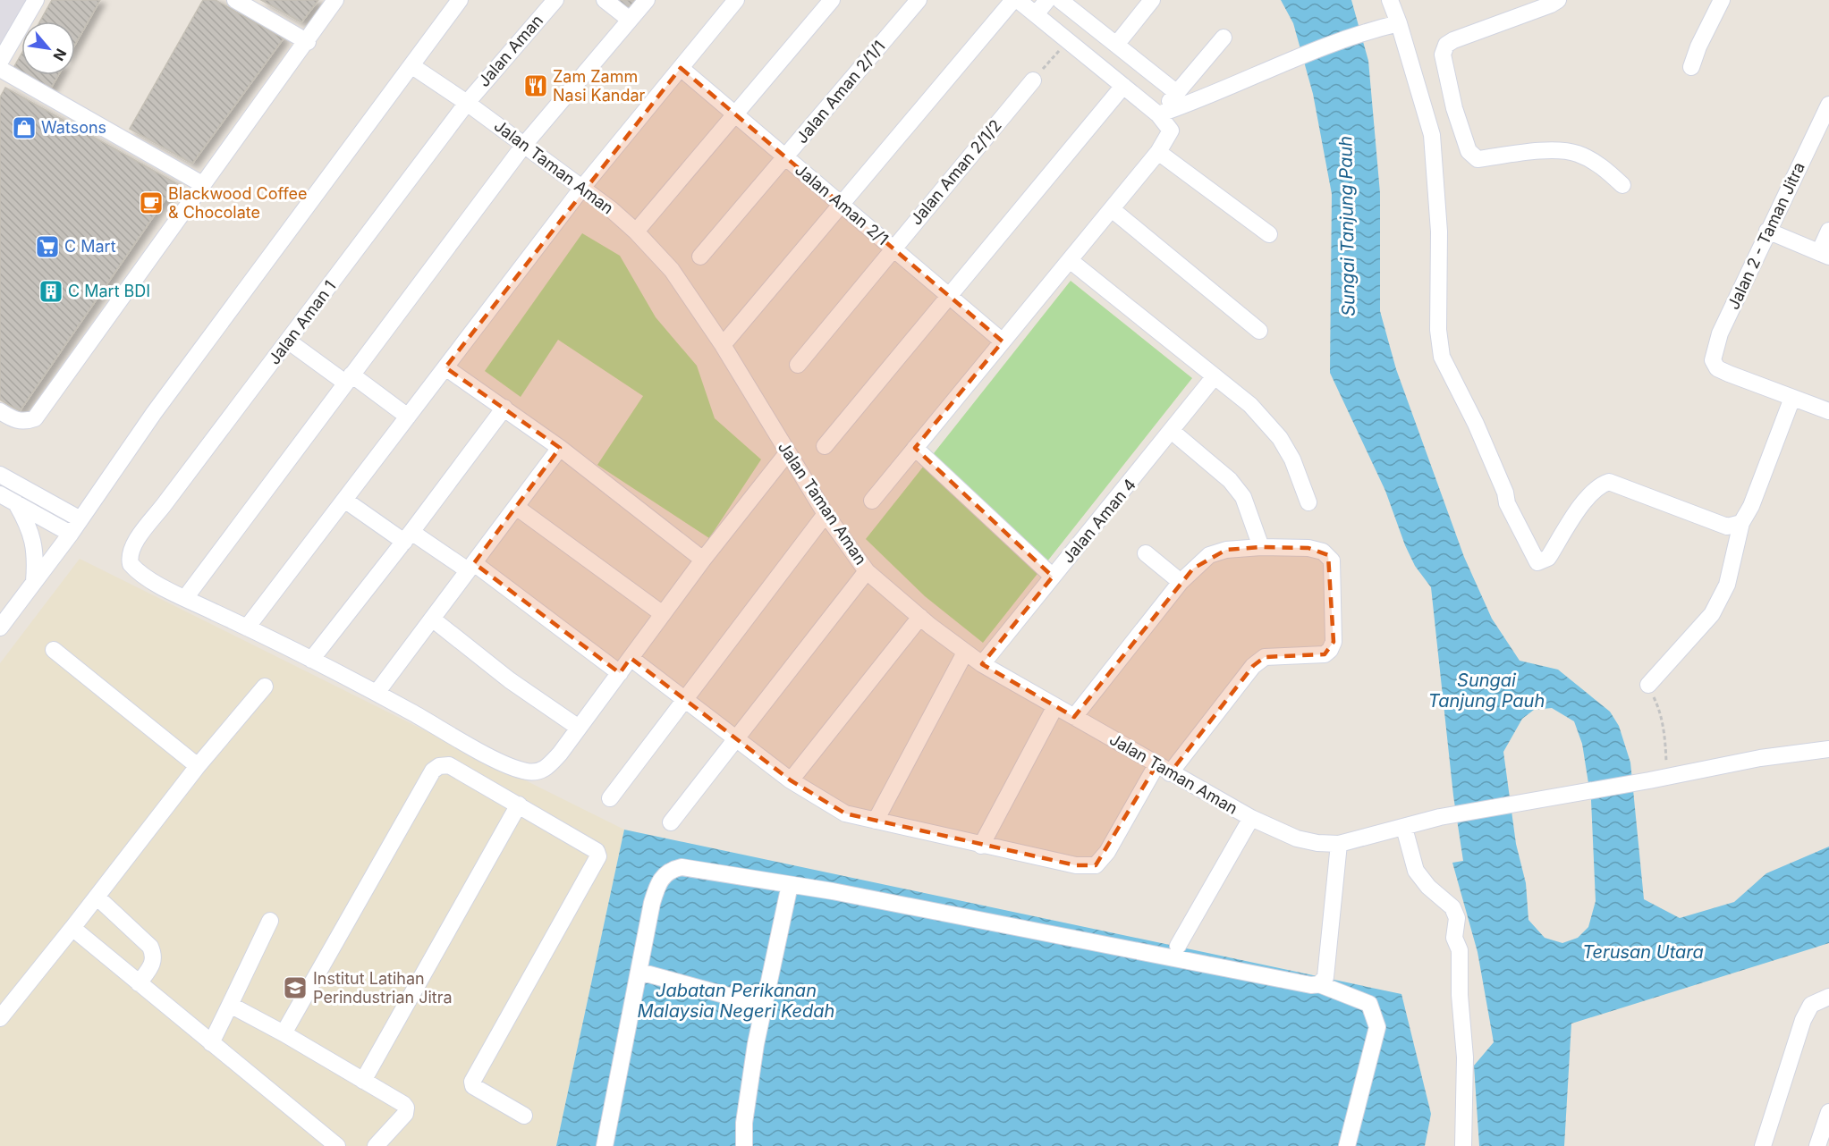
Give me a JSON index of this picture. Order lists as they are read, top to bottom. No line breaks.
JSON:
{"streets":{"street":["Jalan Aman","Jalan Aman 2/1/1","Jalan Taman Aman","Jalan Aman 2/1/2","Jalan Aman 2/1","Jalan 2 - Taman Jitra","Jalan Aman 1","Jalan Aman 4"]},"crossings":[["Jalan Aman","Jalan Taman Aman"],["Jalan Aman","Jalan Aman 1"],["Jalan Aman 2/1/1","Jalan Aman 2/1"],["Jalan Taman Aman","Jalan Aman 1"],["Jalan Taman Aman","Jalan Aman 4"],["Jalan Aman 2/1/2","Jalan Aman 2/1"]],"water":["Sungai Tanjung Pauh","Terusan Utara","Jabatan Perikanan Malaysia Negeri Kedah"],"places":{"restaurant":["Zam Zamm Nasi Kandar"],"shop":["Watsons"],"cafe":["Blackwood Coffee & Chocolate"],"supermarket":["C Mart"],"building":["C Mart BDI"],"school or university":["Institut Latihan Perindustrian Jitra"]},"north":"bottom right"}
